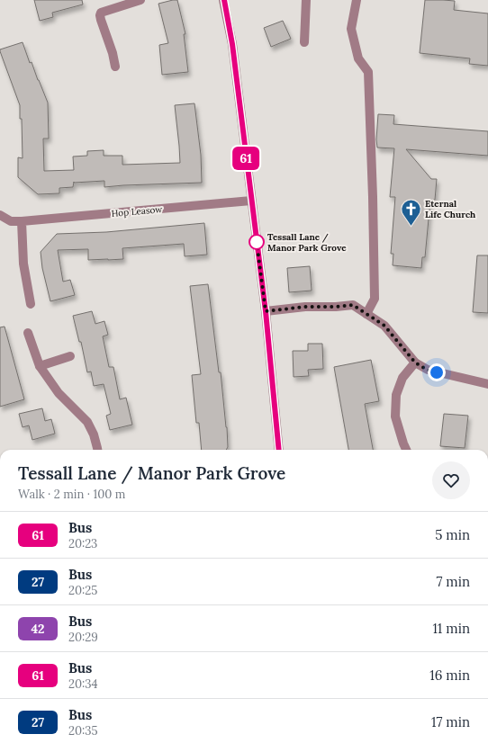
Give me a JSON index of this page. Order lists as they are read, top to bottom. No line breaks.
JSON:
{"streets":{"street":["Hop Leasow"]},"places":{"church":["Eternal Life Church"],"other":["Tessall Lane / Manor Park Grove"]},"lines":["bus line 61"],"page":{"on_map":"61","heading":["Tessall Lane / Manor Park Grove","Walk · 2 min · 100 m"],"list":[{"mark":"61","name":"Bus","note":"20:23","value":"5 min"},{"mark":"27","name":"Bus","note":"20:25","value":"7 min"},{"mark":"42","name":"Bus","note":"20:29","value":"11 min"},{"mark":"61","name":"Bus","note":"20:34","value":"16 min"},{"mark":"27","name":"Bus","note":"20:35","value":"17 min"}]}}
